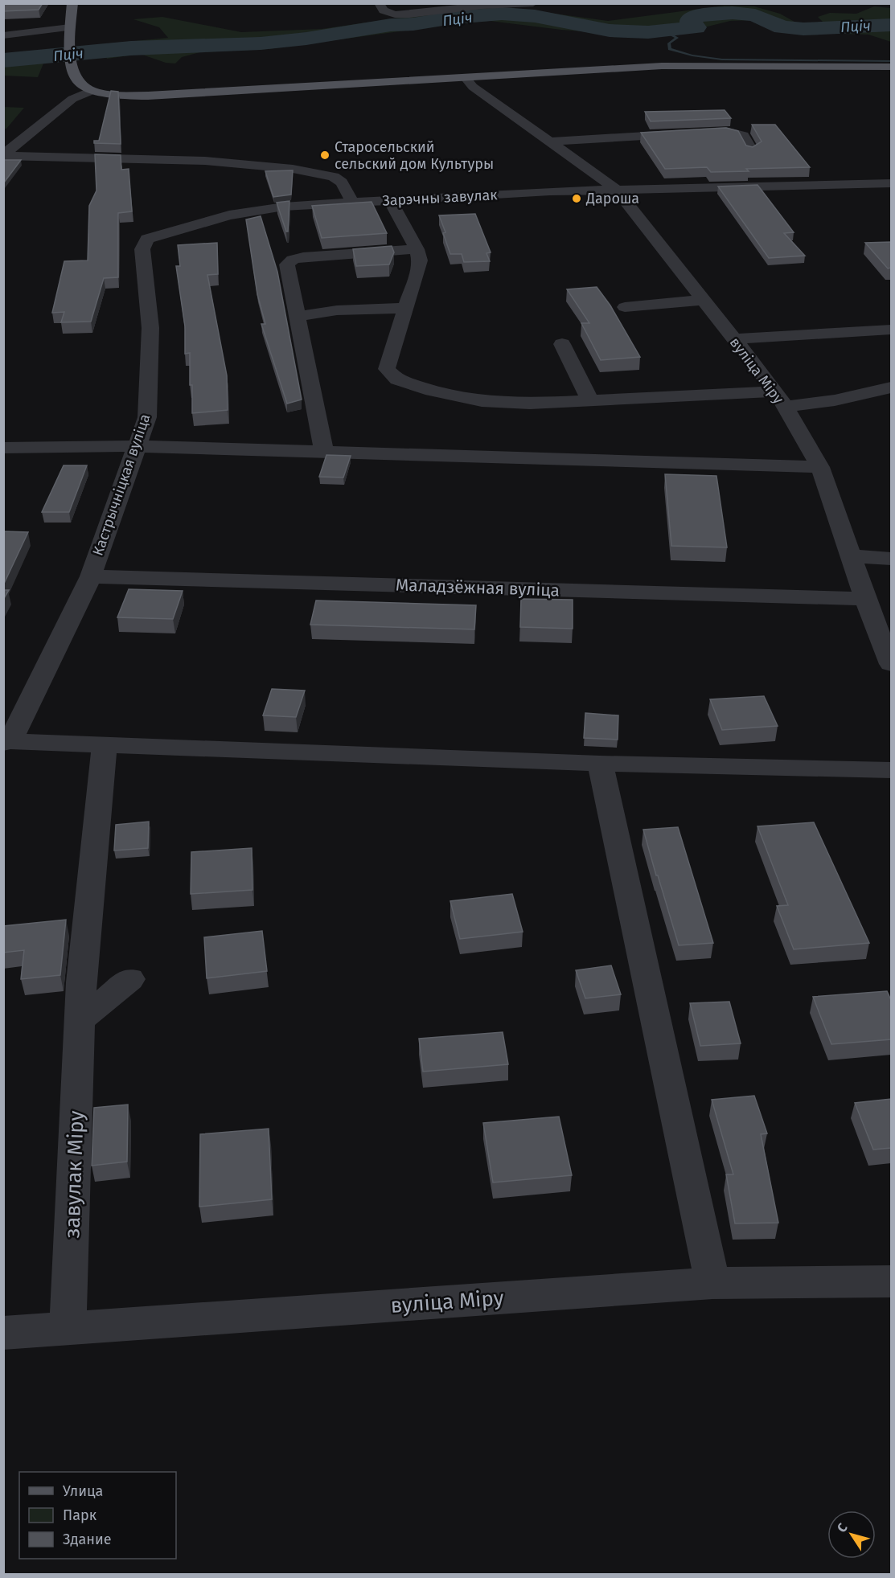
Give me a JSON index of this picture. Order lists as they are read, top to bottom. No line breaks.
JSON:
{"streets":{"street":["Зарэчны завулак","вуліца Міру","Кастрычніцкая вуліца","Маладзёжная вуліца","завулак Міру"]},"crossings":[["Зарэчны завулак","вуліца Міру"],["Зарэчны завулак","Кастрычніцкая вуліца"],["вуліца Міру","Маладзёжная вуліца"],["вуліца Міру","завулак Міру"],["Кастрычніцкая вуліца","Маладзёжная вуліца"]],"water":["Пціч"],"places":["Старосельский сельский дом Культуры","Дароша"],"legend":["Улица","Парк","Здание"],"north":"top left"}
